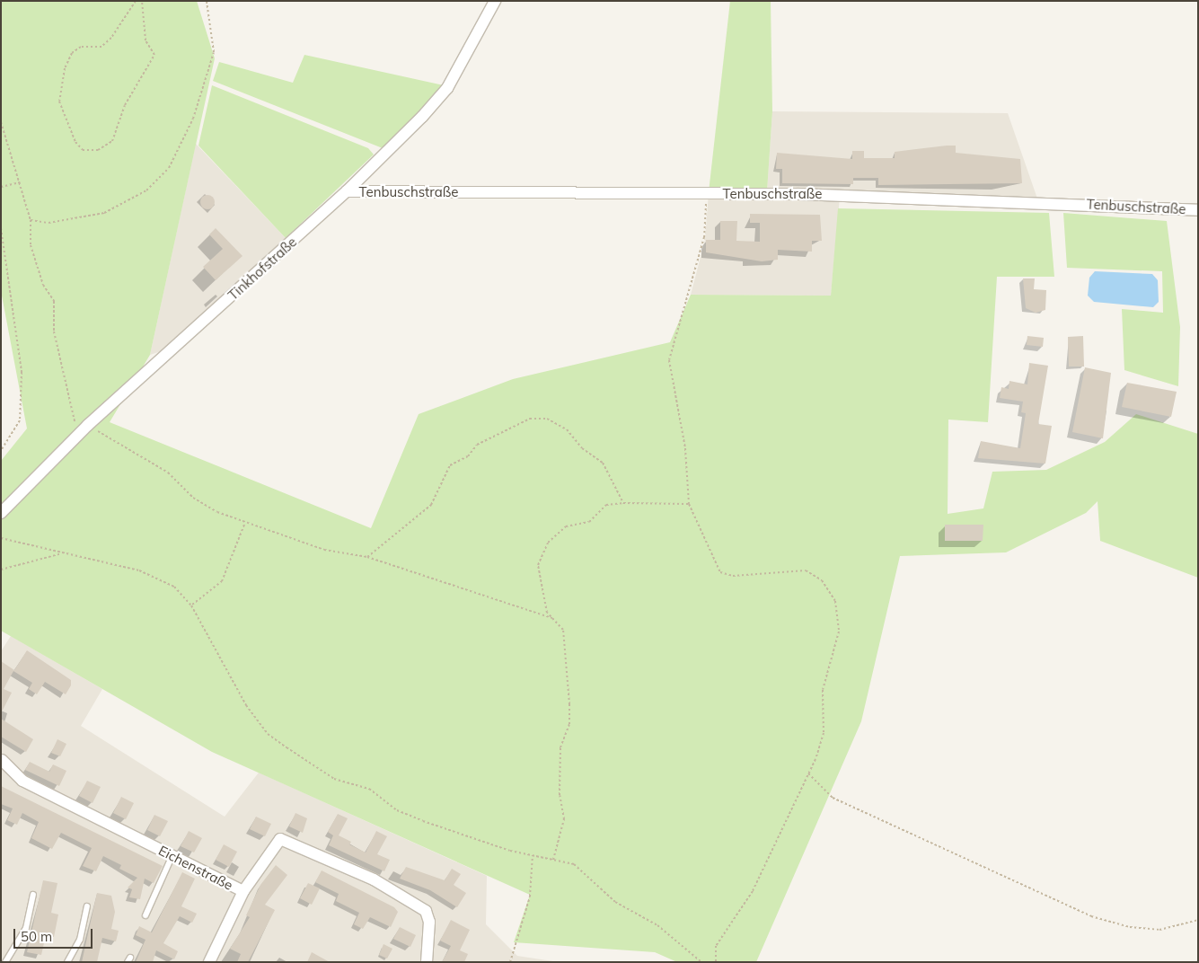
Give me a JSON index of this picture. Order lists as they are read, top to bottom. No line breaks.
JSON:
{"streets":{"street":["Tenbuschstraße","Tinkhofstraße","Eichenstraße"]},"crossings":[["Tenbuschstraße","Tinkhofstraße"]],"scale_bar":"50 m"}
